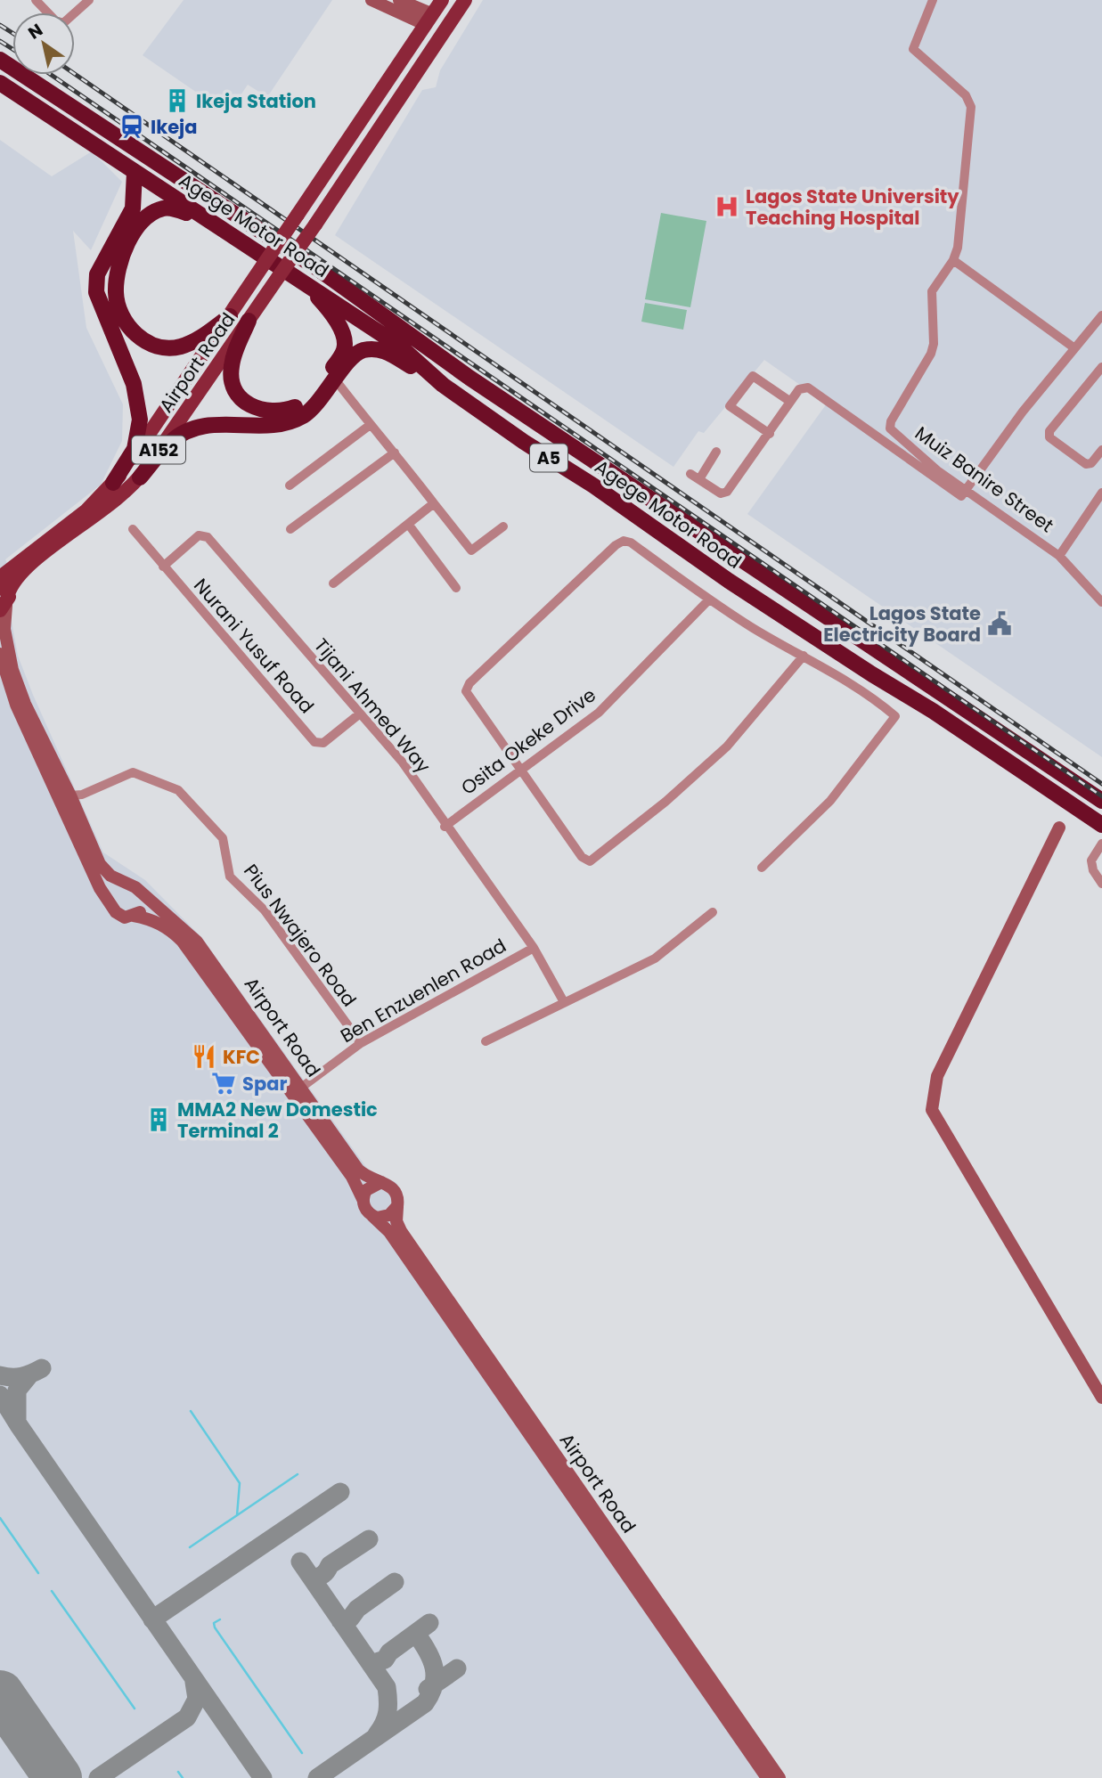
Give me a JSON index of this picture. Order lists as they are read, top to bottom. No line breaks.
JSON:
{"streets":{"highway":["Agege Motor Road","A5"],"main road":["Airport Road","A152"],"street":["Muiz Banire Street","Nurani Yusuf Road","Tijani Ahmed Way","Osita Okeke Drive","Pius Nwajero Road","Ben Enzuenlen Road"]},"crossings":[["Airport Road","A152"],["Airport Road","Pius Nwajero Road"],["Airport Road","Ben Enzuenlen Road"],["Nurani Yusuf Road","Tijani Ahmed Way"],["Tijani Ahmed Way","Osita Okeke Drive"],["Tijani Ahmed Way","Ben Enzuenlen Road"],["Pius Nwajero Road","Ben Enzuenlen Road"]],"places":{"building":["Ikeja Station","MMA2 New Domestic Terminal 2"],"station":["Ikeja"],"hospital":["Lagos State University Teaching Hospital"],"public building":["Lagos State Electricity Board"],"restaurant":["KFC"],"supermarket":["Spar"]},"north":"top left"}
